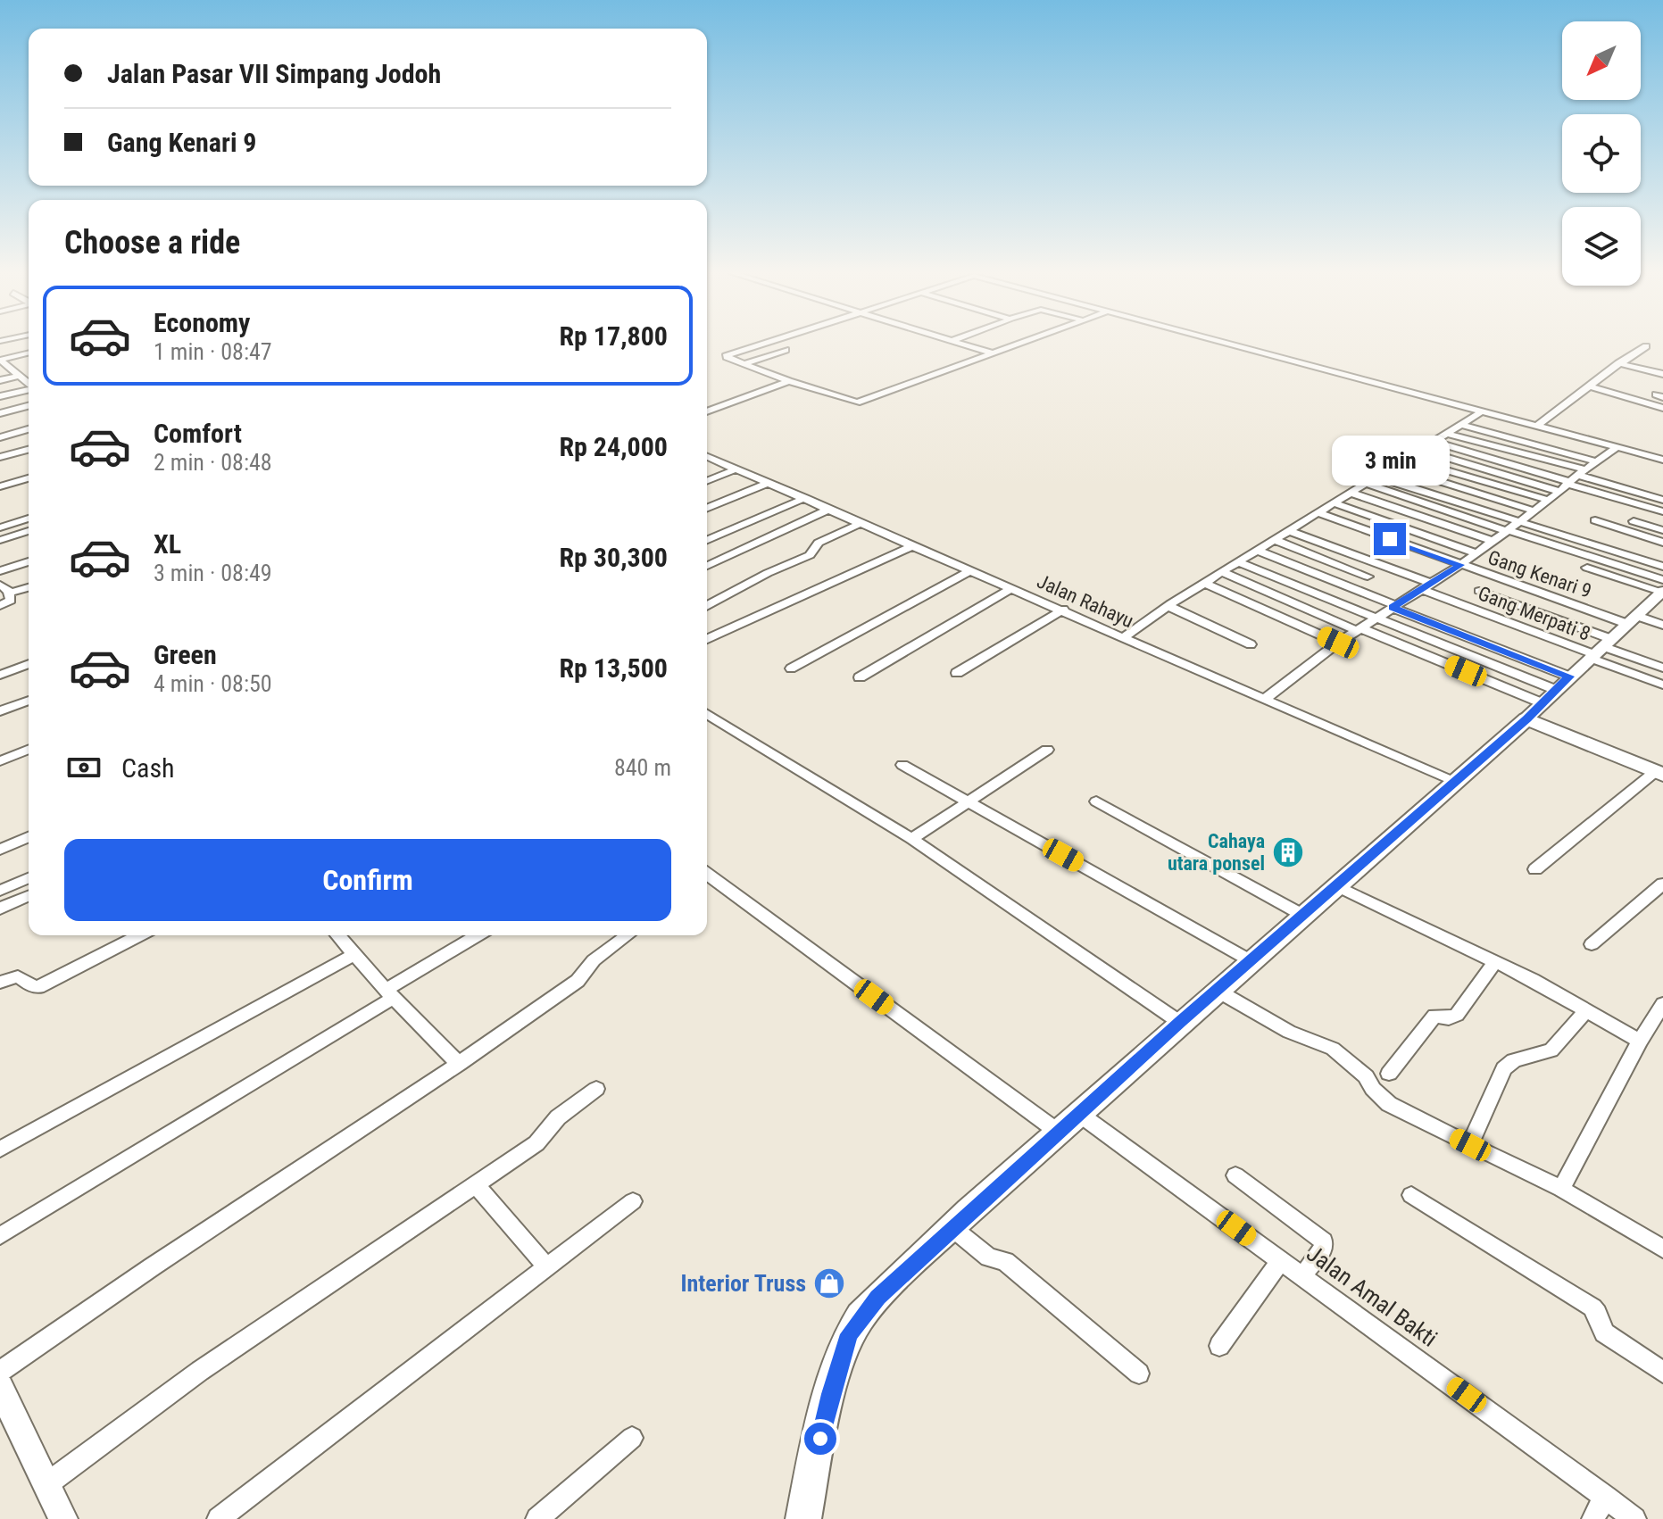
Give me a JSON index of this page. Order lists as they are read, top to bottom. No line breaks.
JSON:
{"streets":{"street":["Gang Kenari 9","Jalan Rahayu","Gang Merpati 8","Jalan Amal Bakti"]},"places":{"building":["Cahaya utara ponsel"],"shop":["Interior Truss"]},"north":"bottom left","page":{"banner":["Jalan Pasar VII Simpang Jodoh","Gang Kenari 9"],"heading":"Choose a ride","list":[{"name":"Economy","note":"1 min · 08:47","value":"Rp 17,800"},{"name":"Comfort","note":"2 min · 08:48","value":"Rp 24,000"},{"name":"XL","note":"3 min · 08:49","value":"Rp 30,300"},{"name":"Green","note":"4 min · 08:50","value":"Rp 13,500"}],"bubble":"3 min","pay":["Cash","840 m"],"buttons":"Confirm"}}
